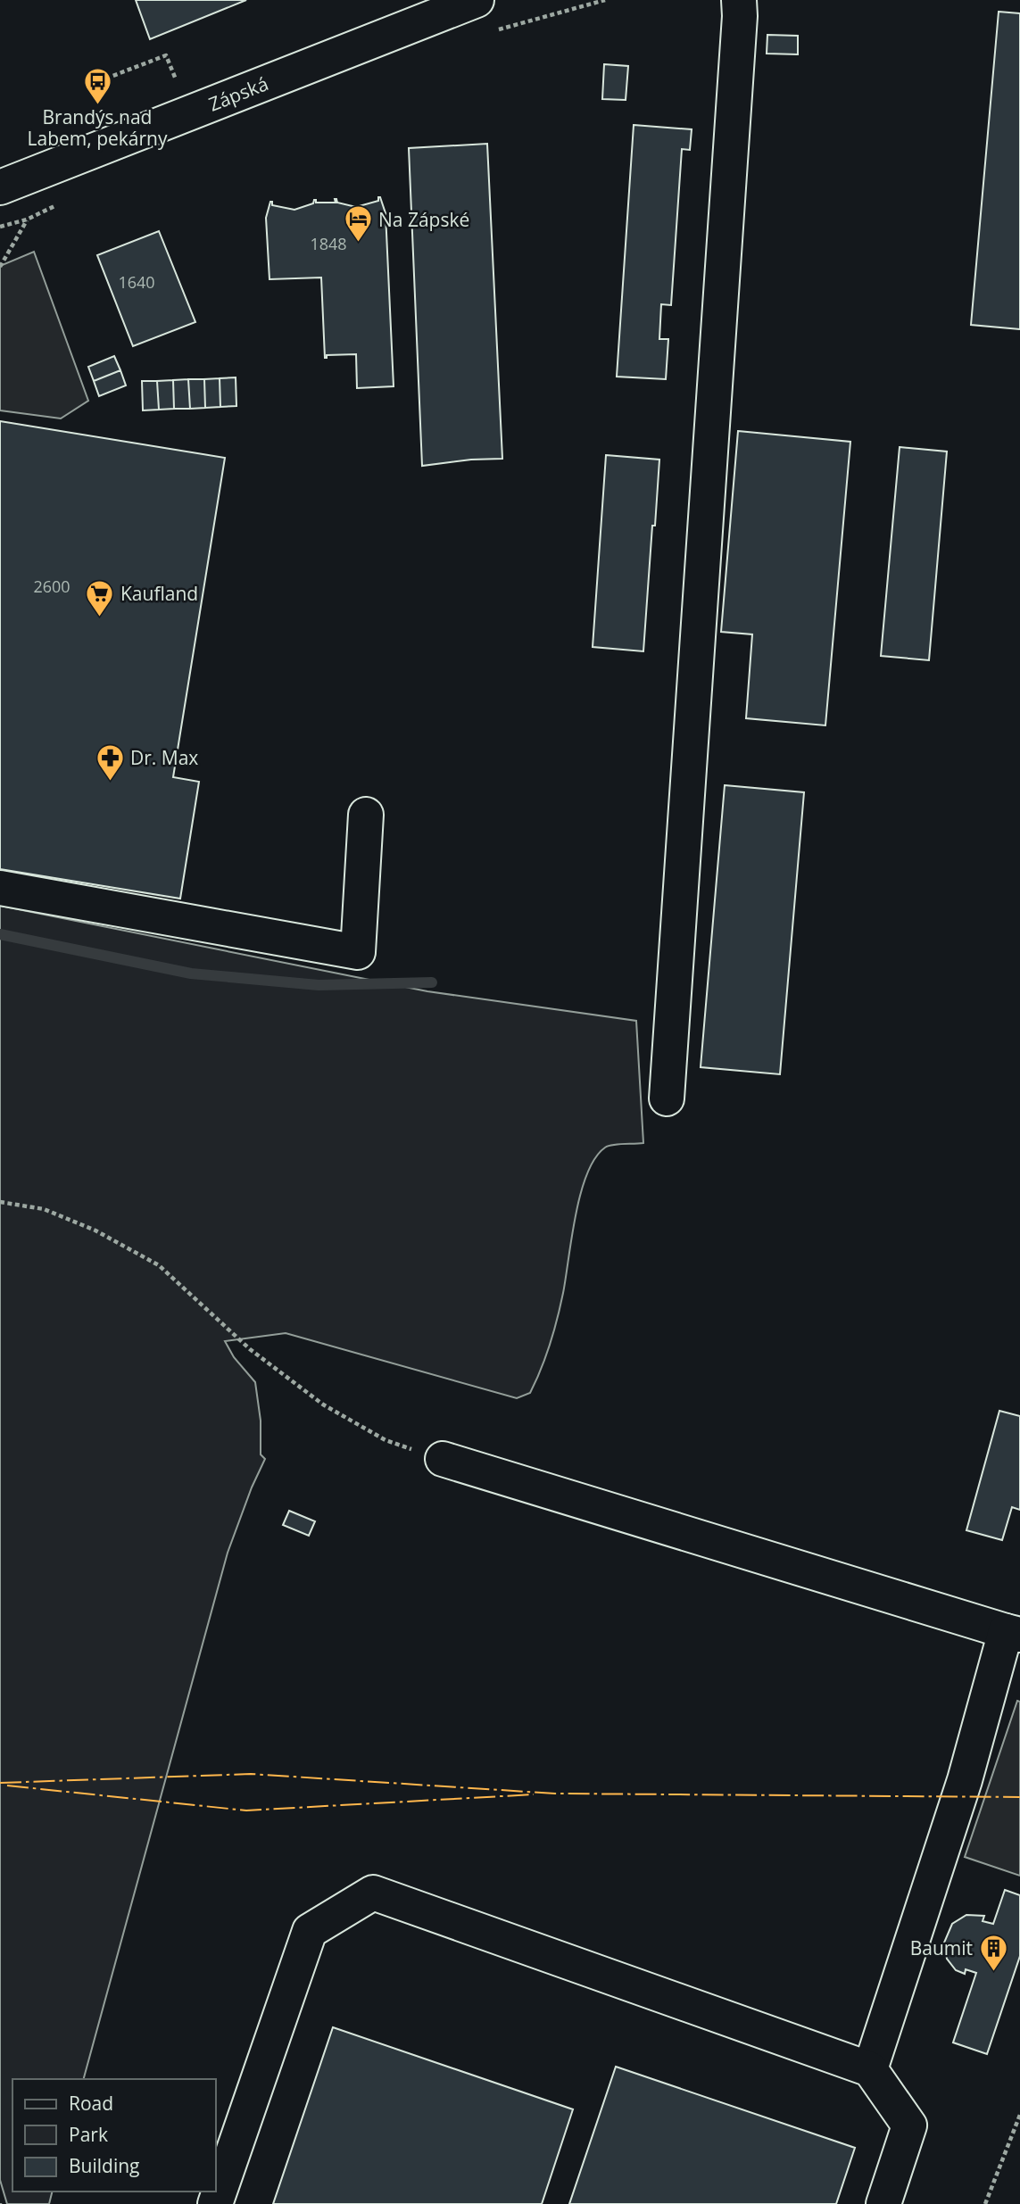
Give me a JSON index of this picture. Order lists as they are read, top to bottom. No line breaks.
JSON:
{"streets":{"street":["Zápská"]},"places":{"bus stop":["Brandýs nad Labem, pekárny"],"hotel":["Na Zápské"],"supermarket":["Kaufland"],"pharmacy":["Dr. Max"],"building":["Baumit"]},"house_numbers":["1848","1640","2600"],"legend":["Road","Park","Building"]}
